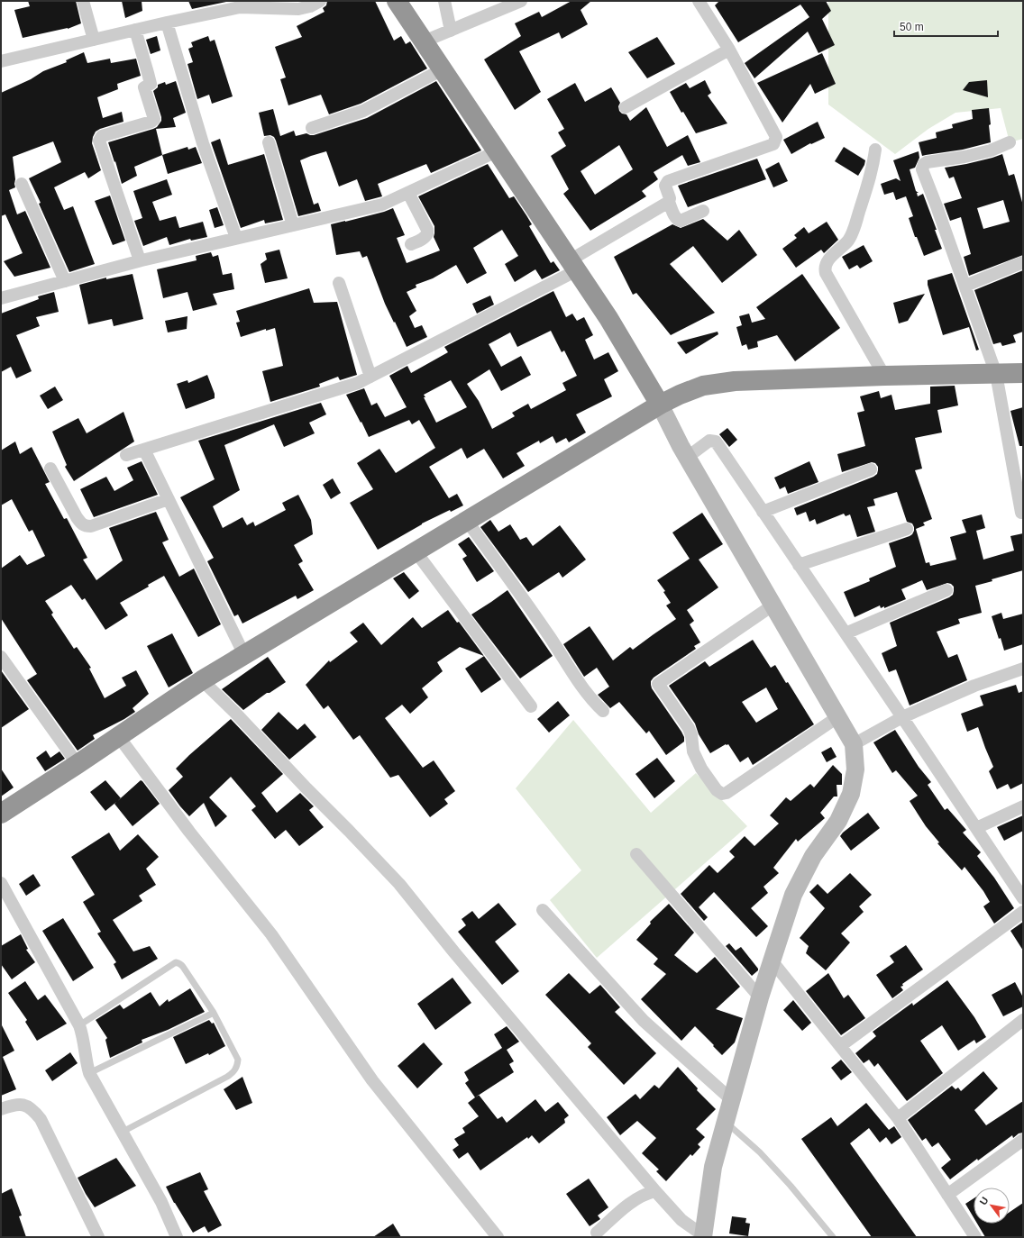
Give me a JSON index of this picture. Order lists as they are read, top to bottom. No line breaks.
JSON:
{"scale_bar":"50 m","north":"top left"}
